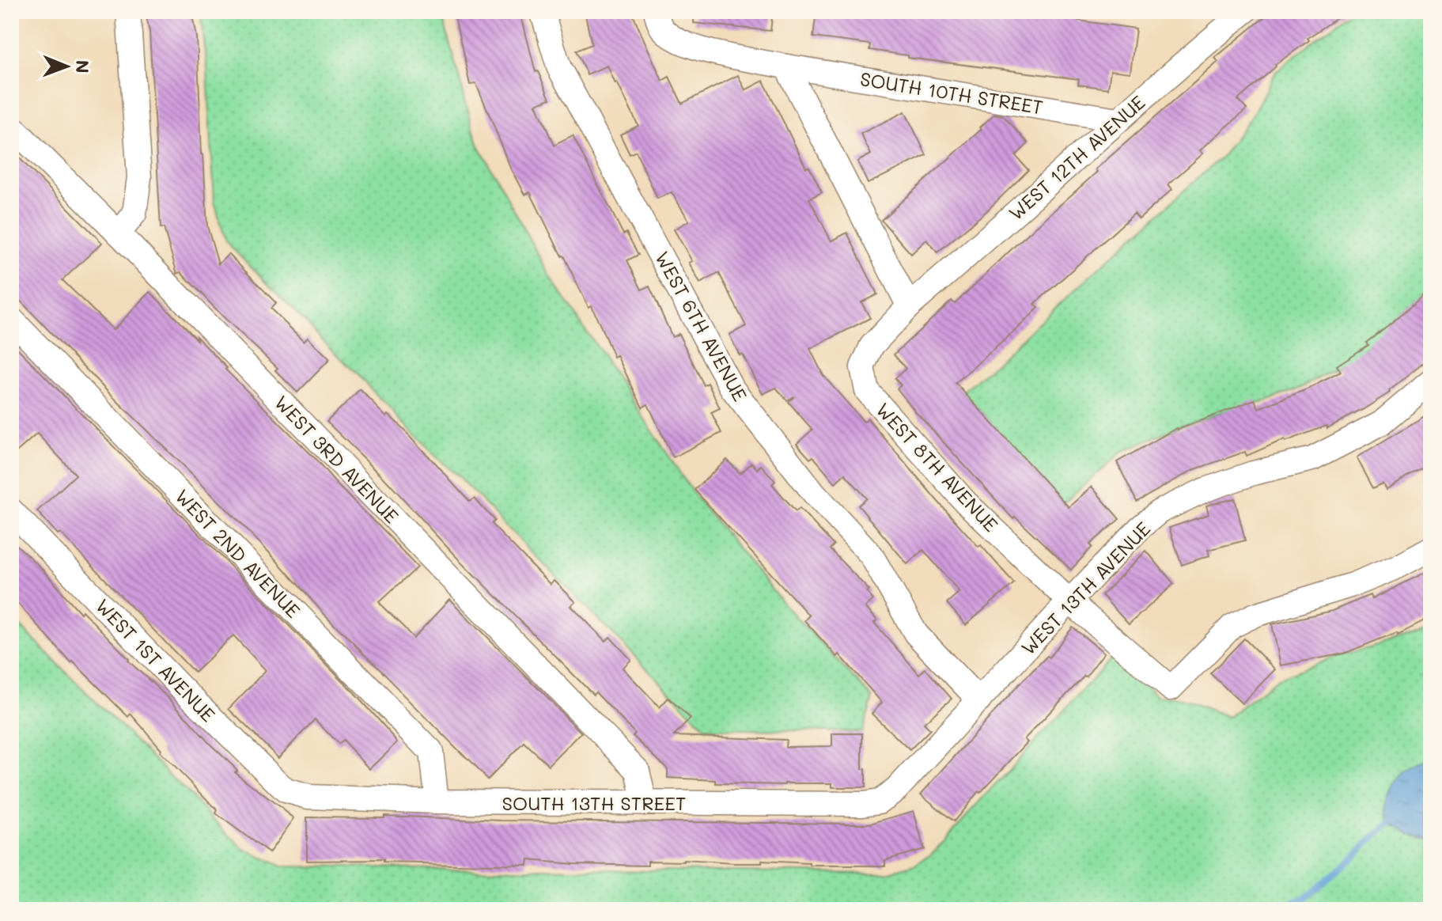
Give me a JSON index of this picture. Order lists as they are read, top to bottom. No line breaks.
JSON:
{"streets":{"street":["SOUTH 10TH STREET","WEST 12TH AVENUE","WEST 6TH AVENUE","WEST 3RD AVENUE","WEST 8TH AVENUE","WEST 2ND AVENUE","WEST 13TH AVENUE","WEST 1ST AVENUE","SOUTH 13TH STREET"]},"crossings":[["SOUTH 10TH STREET","WEST 12TH AVENUE"],["WEST 12TH AVENUE","WEST 8TH AVENUE"],["WEST 6TH AVENUE","WEST 13TH AVENUE"],["WEST 3RD AVENUE","SOUTH 13TH STREET"],["WEST 8TH AVENUE","WEST 13TH AVENUE"],["WEST 2ND AVENUE","SOUTH 13TH STREET"],["WEST 13TH AVENUE","SOUTH 13TH STREET"],["WEST 1ST AVENUE","SOUTH 13TH STREET"]],"north":"right"}
